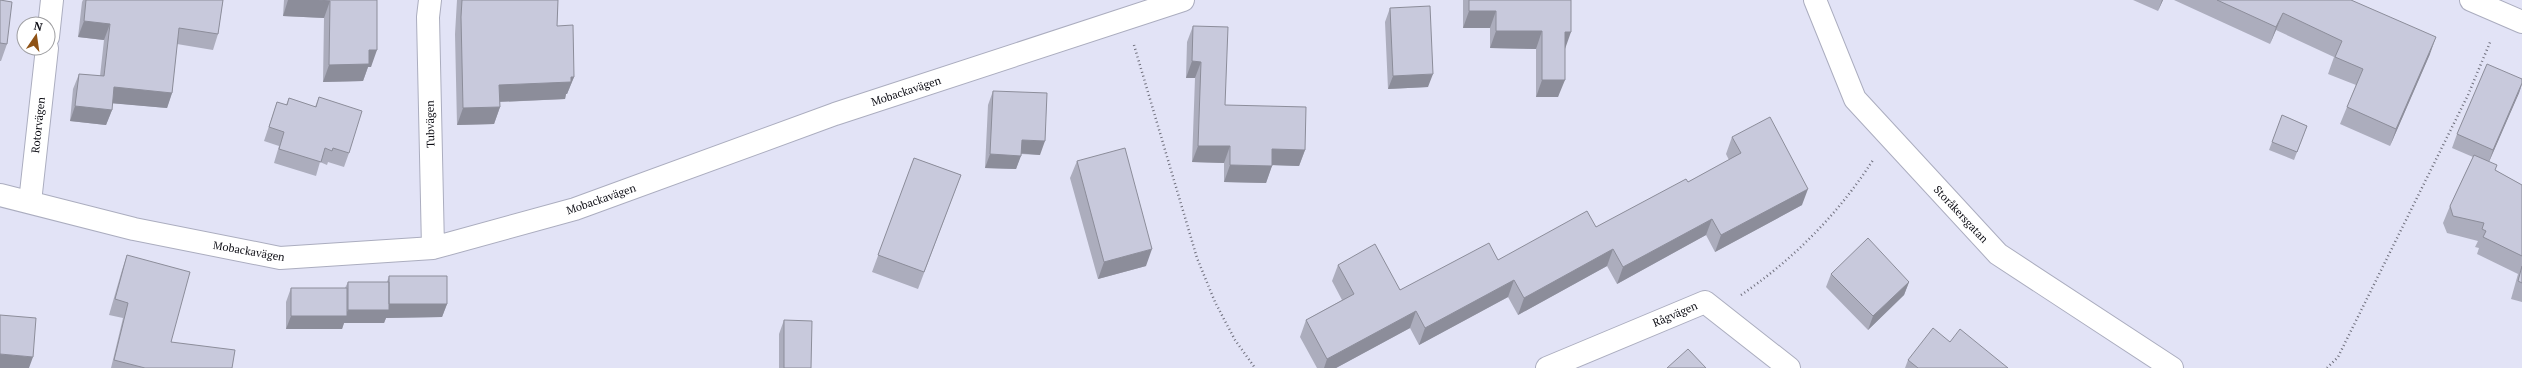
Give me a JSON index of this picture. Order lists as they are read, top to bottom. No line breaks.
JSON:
{"streets":{"street":["Mobackavägen","Tubvägen","Rotorvägen","Storåkersgatan","Rågvägen"]},"crossings":[["Mobackavägen","Tubvägen"],["Mobackavägen","Rotorvägen"]],"north":"top"}
